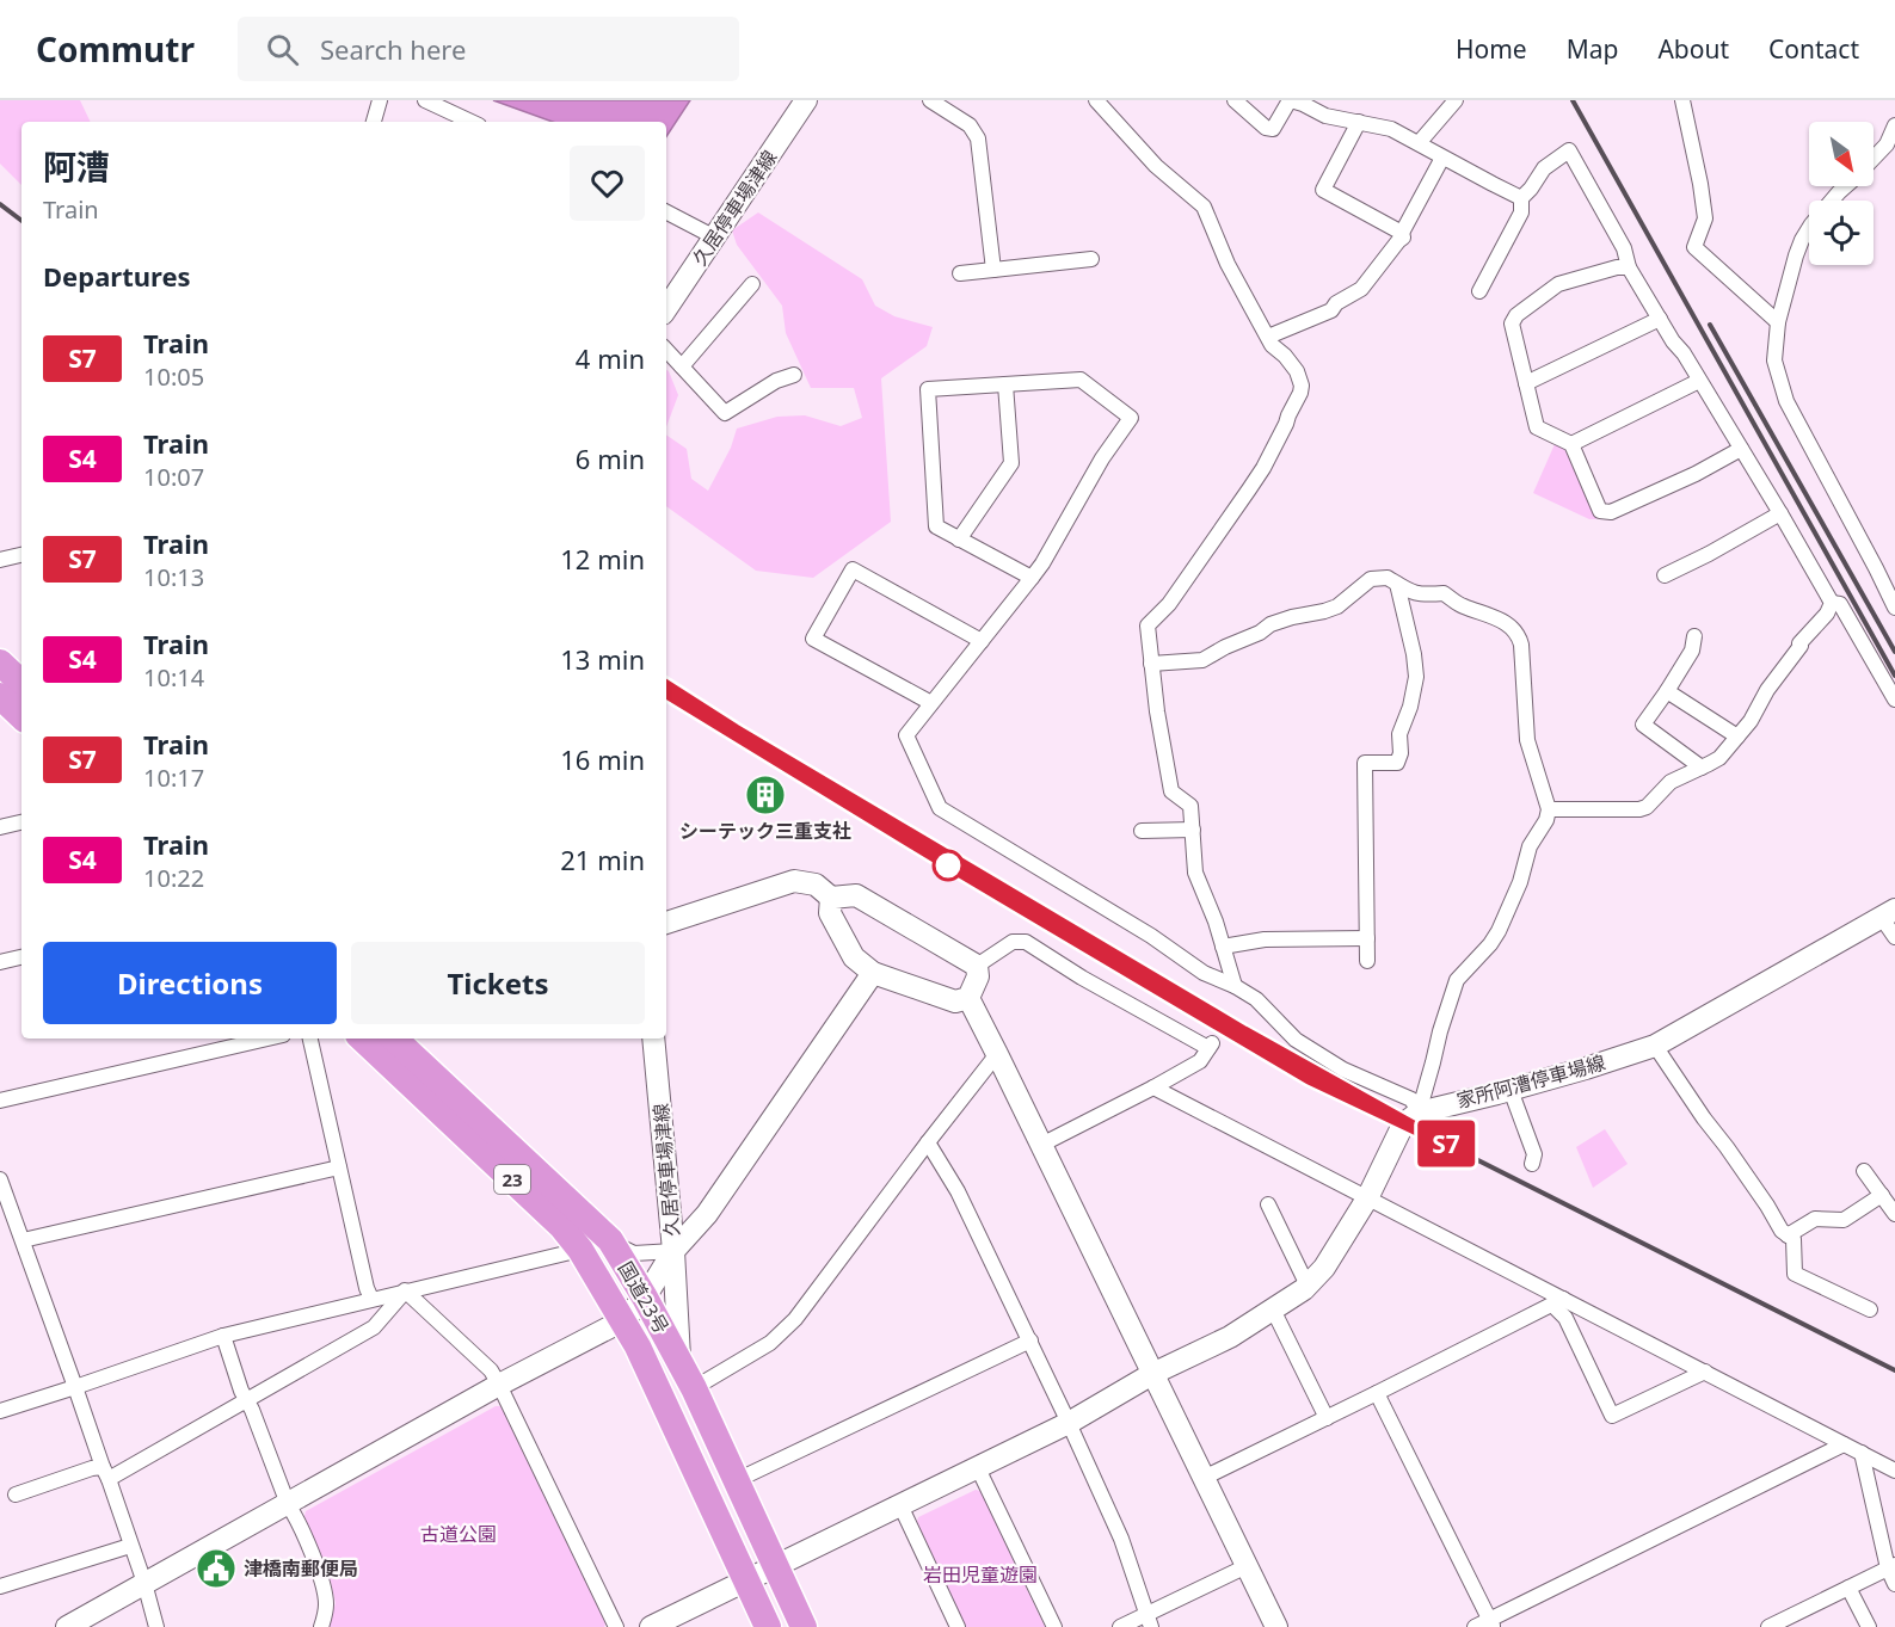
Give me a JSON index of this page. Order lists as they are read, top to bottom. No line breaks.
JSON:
{"streets":{"highway":["23","国道23号"],"street":["久居停車場津線","家所阿漕停車場線"]},"crossings":[["久居停車場津線","国道23号"]],"parks":["古道公園","岩田児童遊園"],"places":{"building":["シーテック三重支社"],"public building":["津橋南郵便局"]},"north":"bottom right","page":{"header":"Commutr","search":"Search here","nav":["Home","Map","About","Contact"],"on_map":"S7","heading":[["阿漕","Train"],"Departures"],"list":[{"mark":"S7","name":"Train","note":"10:05","value":"4 min"},{"mark":"S4","name":"Train","note":"10:07","value":"6 min"},{"mark":"S7","name":"Train","note":"10:13","value":"12 min"},{"mark":"S4","name":"Train","note":"10:14","value":"13 min"},{"mark":"S7","name":"Train","note":"10:17","value":"16 min"},{"mark":"S4","name":"Train","note":"10:22","value":"21 min"}],"buttons":["Directions","Tickets"]}}
